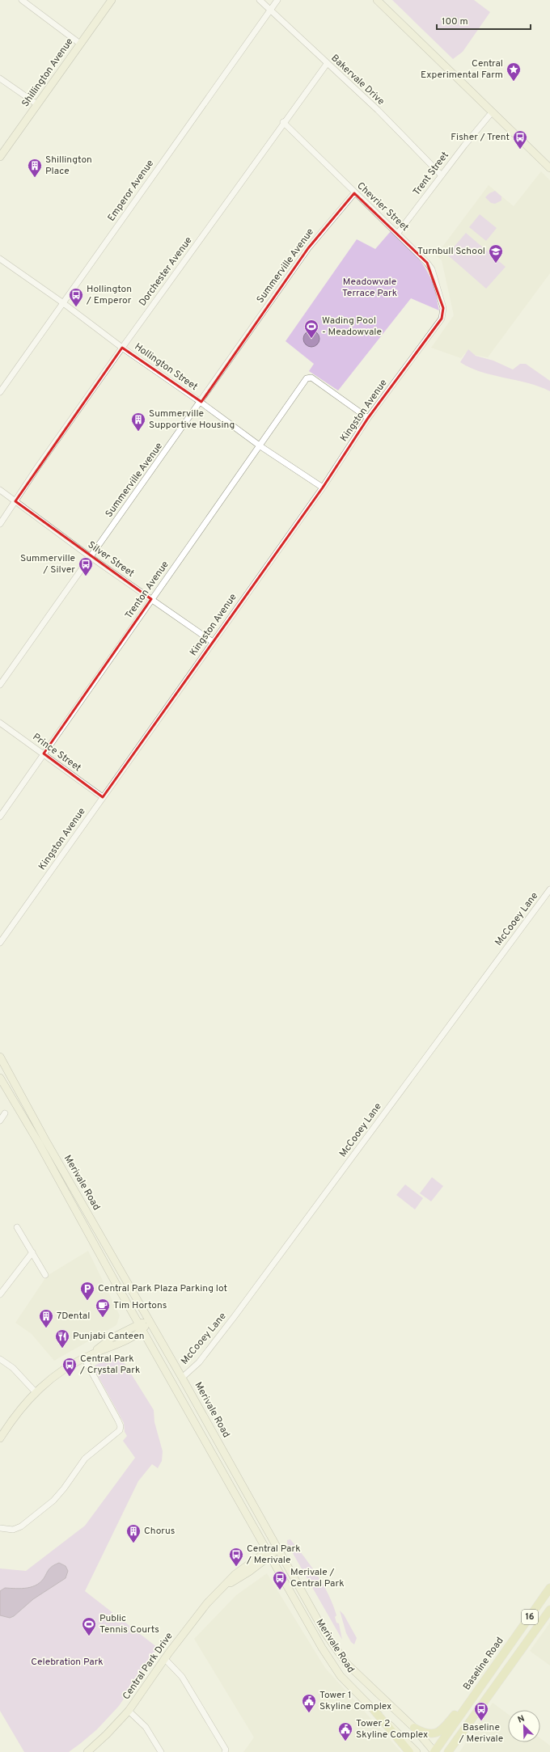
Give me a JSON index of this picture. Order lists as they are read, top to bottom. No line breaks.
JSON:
{"streets":{"main road":["Shillington Avenue","Merivale Road","16","Baseline Road","Central Park Drive"],"street":["Bakervale Drive","Trent Street","Emperor Avenue","Chevrier Street","Summerville Avenue","Dorchester Avenue","Hollington Street","Kingston Avenue","Silver Street","Trenton Avenue","Prince Street","McCooey Lane"]},"crossings":[["Bakervale Drive","Trent Street"],["Bakervale Drive","Emperor Avenue"],["Bakervale Drive","Dorchester Avenue"],["Trent Street","Chevrier Street"],["Emperor Avenue","Hollington Street"],["Chevrier Street","Summerville Avenue"],["Chevrier Street","Dorchester Avenue"],["Chevrier Street","Kingston Avenue"],["Summerville Avenue","Hollington Street"],["Summerville Avenue","Silver Street"],["Dorchester Avenue","Hollington Street"],["Dorchester Avenue","Silver Street"],["Hollington Street","Kingston Avenue"],["Hollington Street","Trenton Avenue"],["Kingston Avenue","Silver Street"],["Kingston Avenue","Trenton Avenue"],["Kingston Avenue","Prince Street"],["Silver Street","Trenton Avenue"],["Trenton Avenue","Prince Street"],["McCooey Lane","Merivale Road"],["Merivale Road","Baseline Road"],["Merivale Road","Central Park Drive"]],"parks":["Meadowvale Terrace Park","Celebration Park"],"places":{"place":["Central Experimental Farm"],"bus stop":["Fisher / Trent","Hollington / Emperor","Summerville / Silver","Central Park / Crystal Park","Central Park / Merivale","Merivale / Central Park","Baseline / Merivale"],"building":["Shillington Place","Summerville Supportive Housing","7Dental","Chorus"],"school or university":["Turnbull School"],"sports":["Wading Pool - Meadowvale","Public Tennis Courts"],"parking":["Central Park Plaza Parking lot"],"cafe":["Tim Hortons"],"restaurant":["Punjabi Canteen"],"public building":["Tower 1 Skyline Complex","Tower 2 Skyline Complex"]},"scale_bar":"100 m","north":"top left"}
